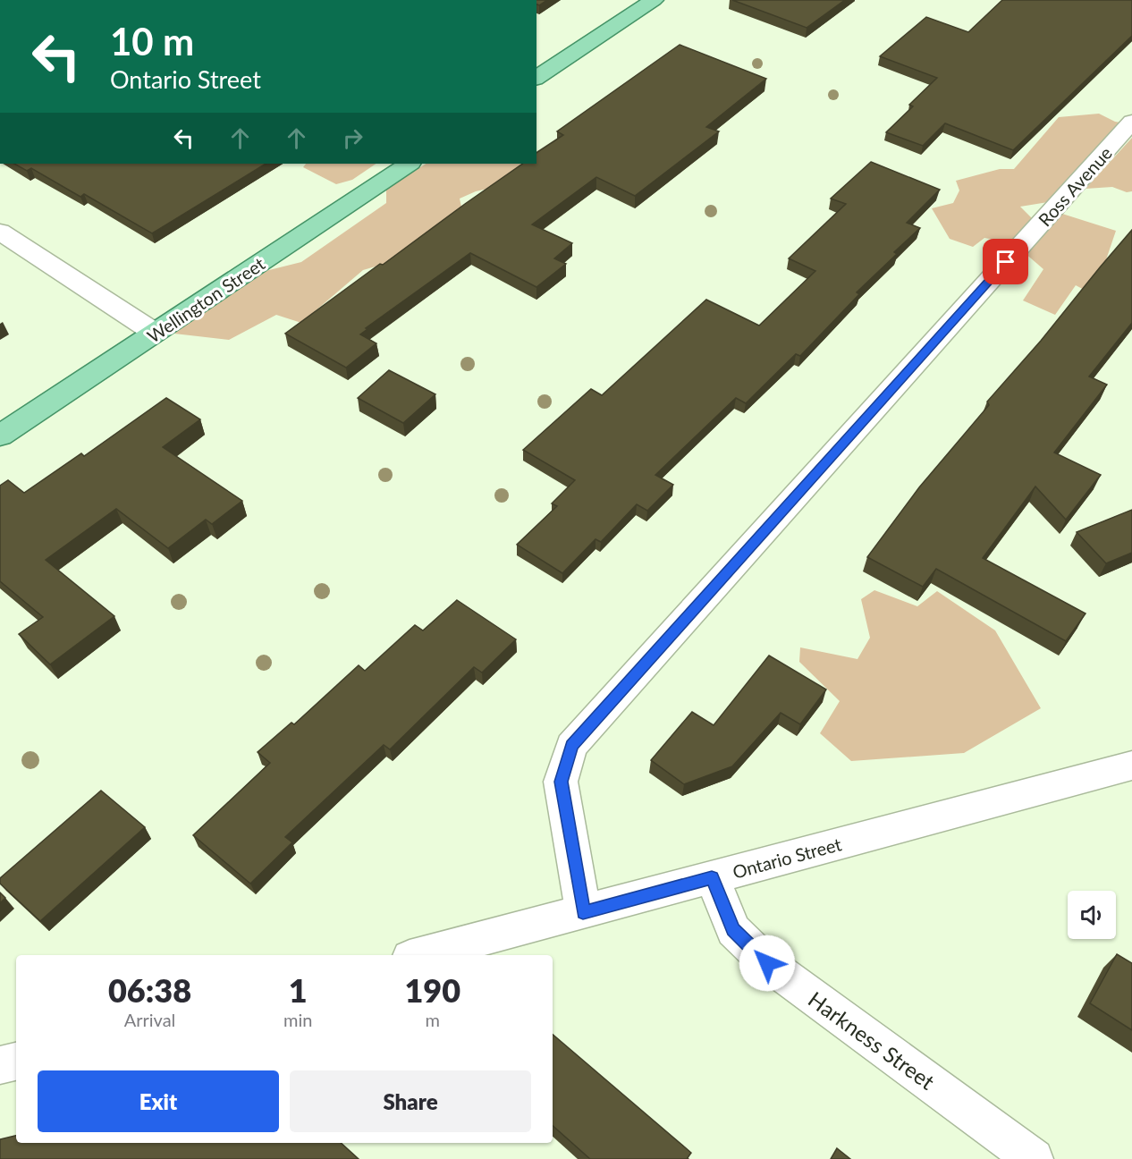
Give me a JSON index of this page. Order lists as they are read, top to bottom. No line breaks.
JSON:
{"streets":{"main road":["Wellington Street"],"street":["Ross Avenue","Ontario Street","Harkness Street"]},"crossings":[["Ross Avenue","Ontario Street"],["Ontario Street","Harkness Street"]],"page":{"turn":["10 m","Ontario Street"],"eta":["06:38","Arrival","1","min","190","m"],"buttons":["Exit","Share"]}}
